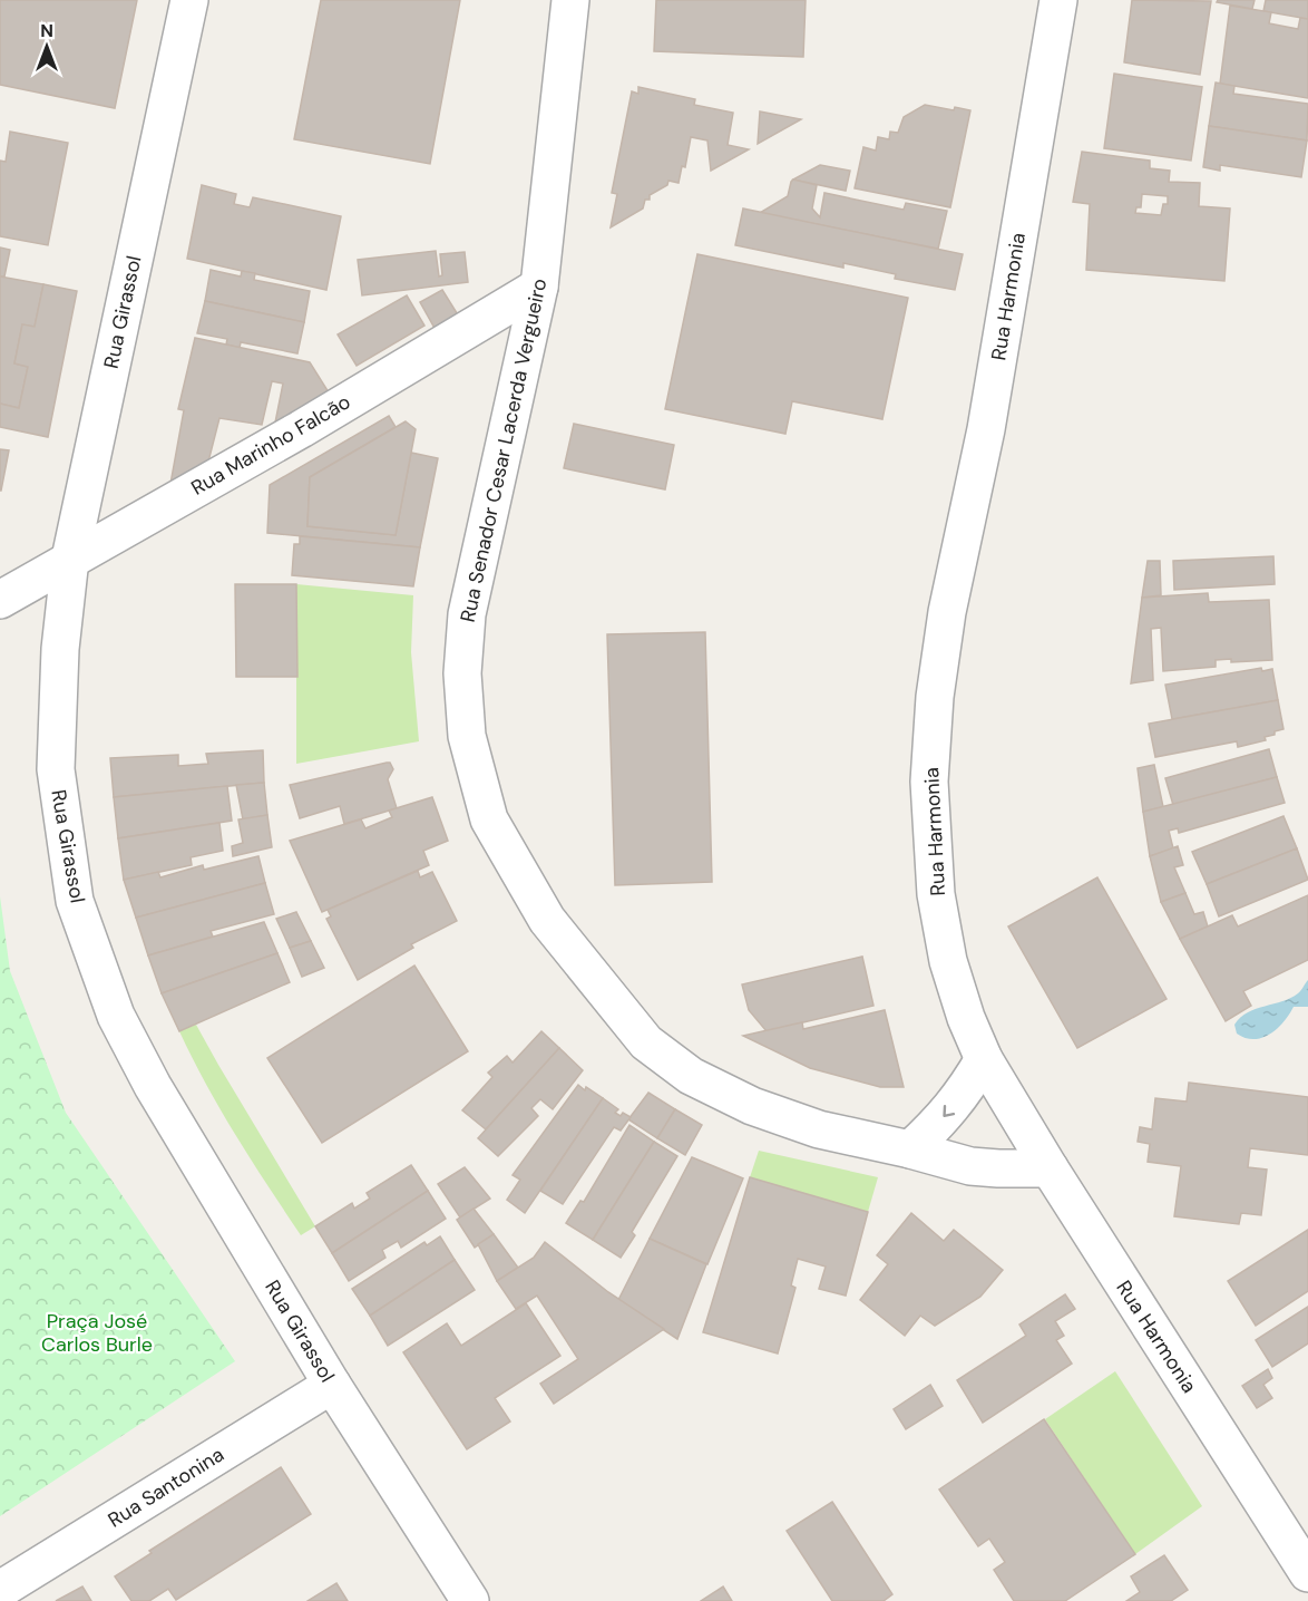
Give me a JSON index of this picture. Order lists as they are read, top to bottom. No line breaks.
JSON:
{"streets":{"street":["Rua Harmonia","Rua Girassol","Rua Marinho Falcão","Rua Senador Cesar Lacerda Vergueiro","Rua Santonina"]},"crossings":[["Rua Harmonia","Rua Senador Cesar Lacerda Vergueiro"],["Rua Girassol","Rua Marinho Falcão"],["Rua Girassol","Rua Santonina"],["Rua Marinho Falcão","Rua Senador Cesar Lacerda Vergueiro"]],"parks":["Praça José Carlos Burle"],"north":"top"}
